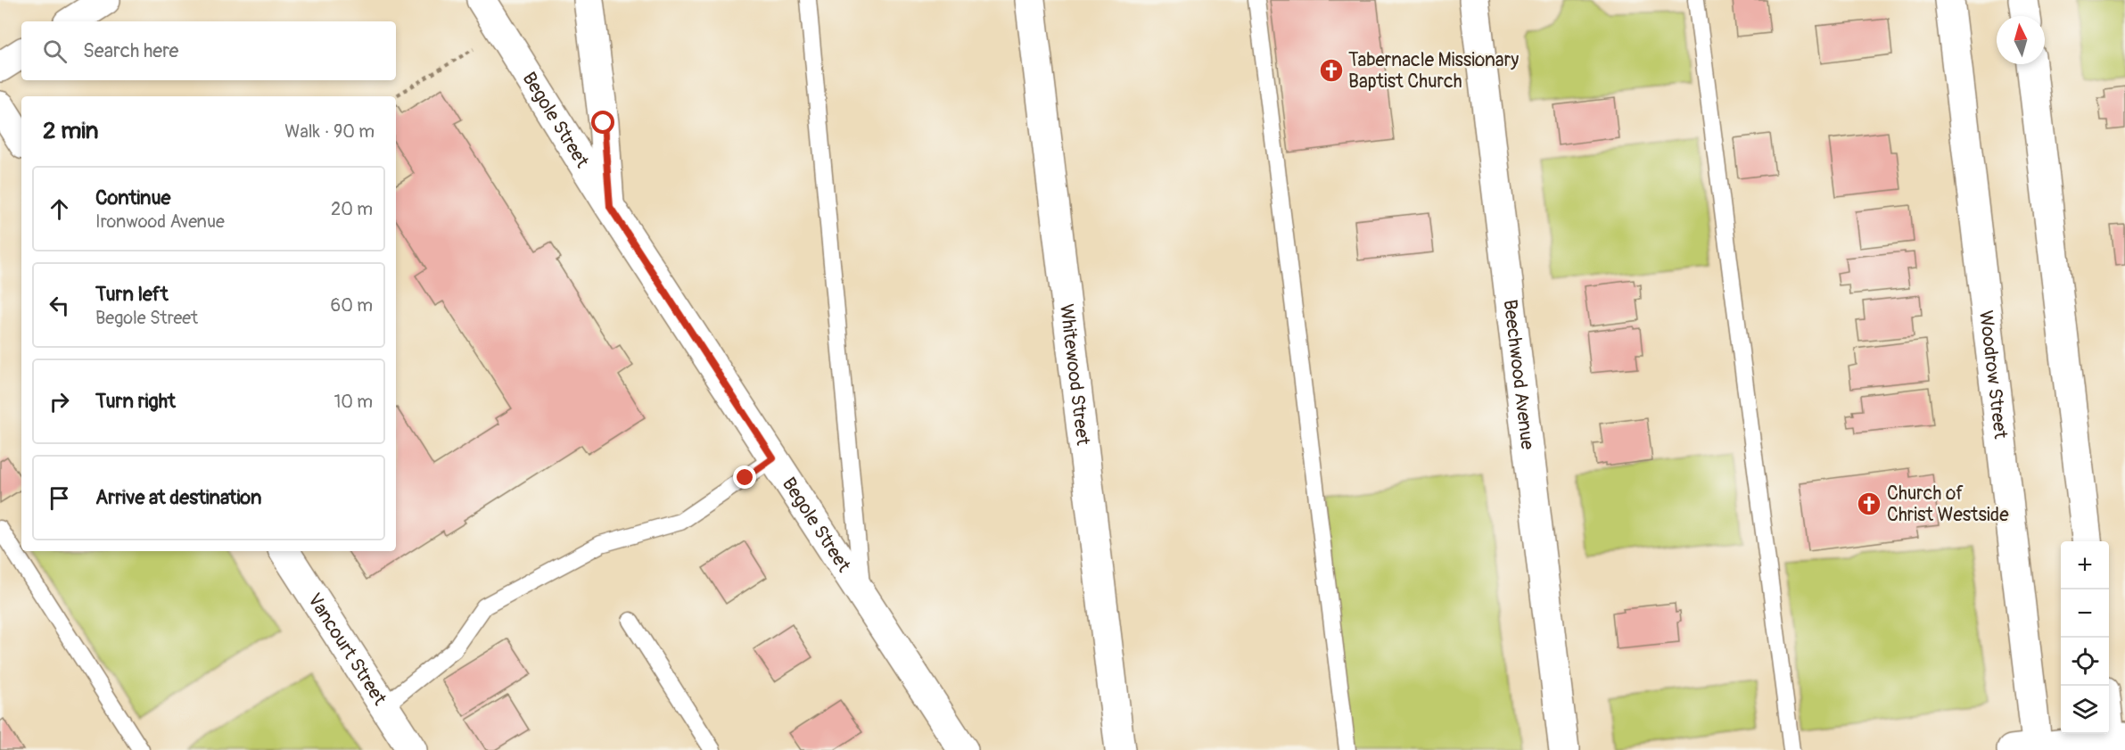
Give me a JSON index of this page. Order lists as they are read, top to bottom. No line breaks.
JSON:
{"streets":{"street":["Begole Street","Whitewood Street","Beechwood Avenue","Woodrow Street","Vancourt Street"]},"places":{"church":["Tabernacle Missionary Baptist Church","Church of Christ Westside"]},"north":"top","page":{"search":"Search here","heading":["2 min","Walk · 90 m"],"list":[["Continue","Ironwood Avenue","20 m"],["Turn left","Begole Street","60 m"],["Turn right","10 m"],"Arrive at destination"],"map_buttons":["+","−"]}}
